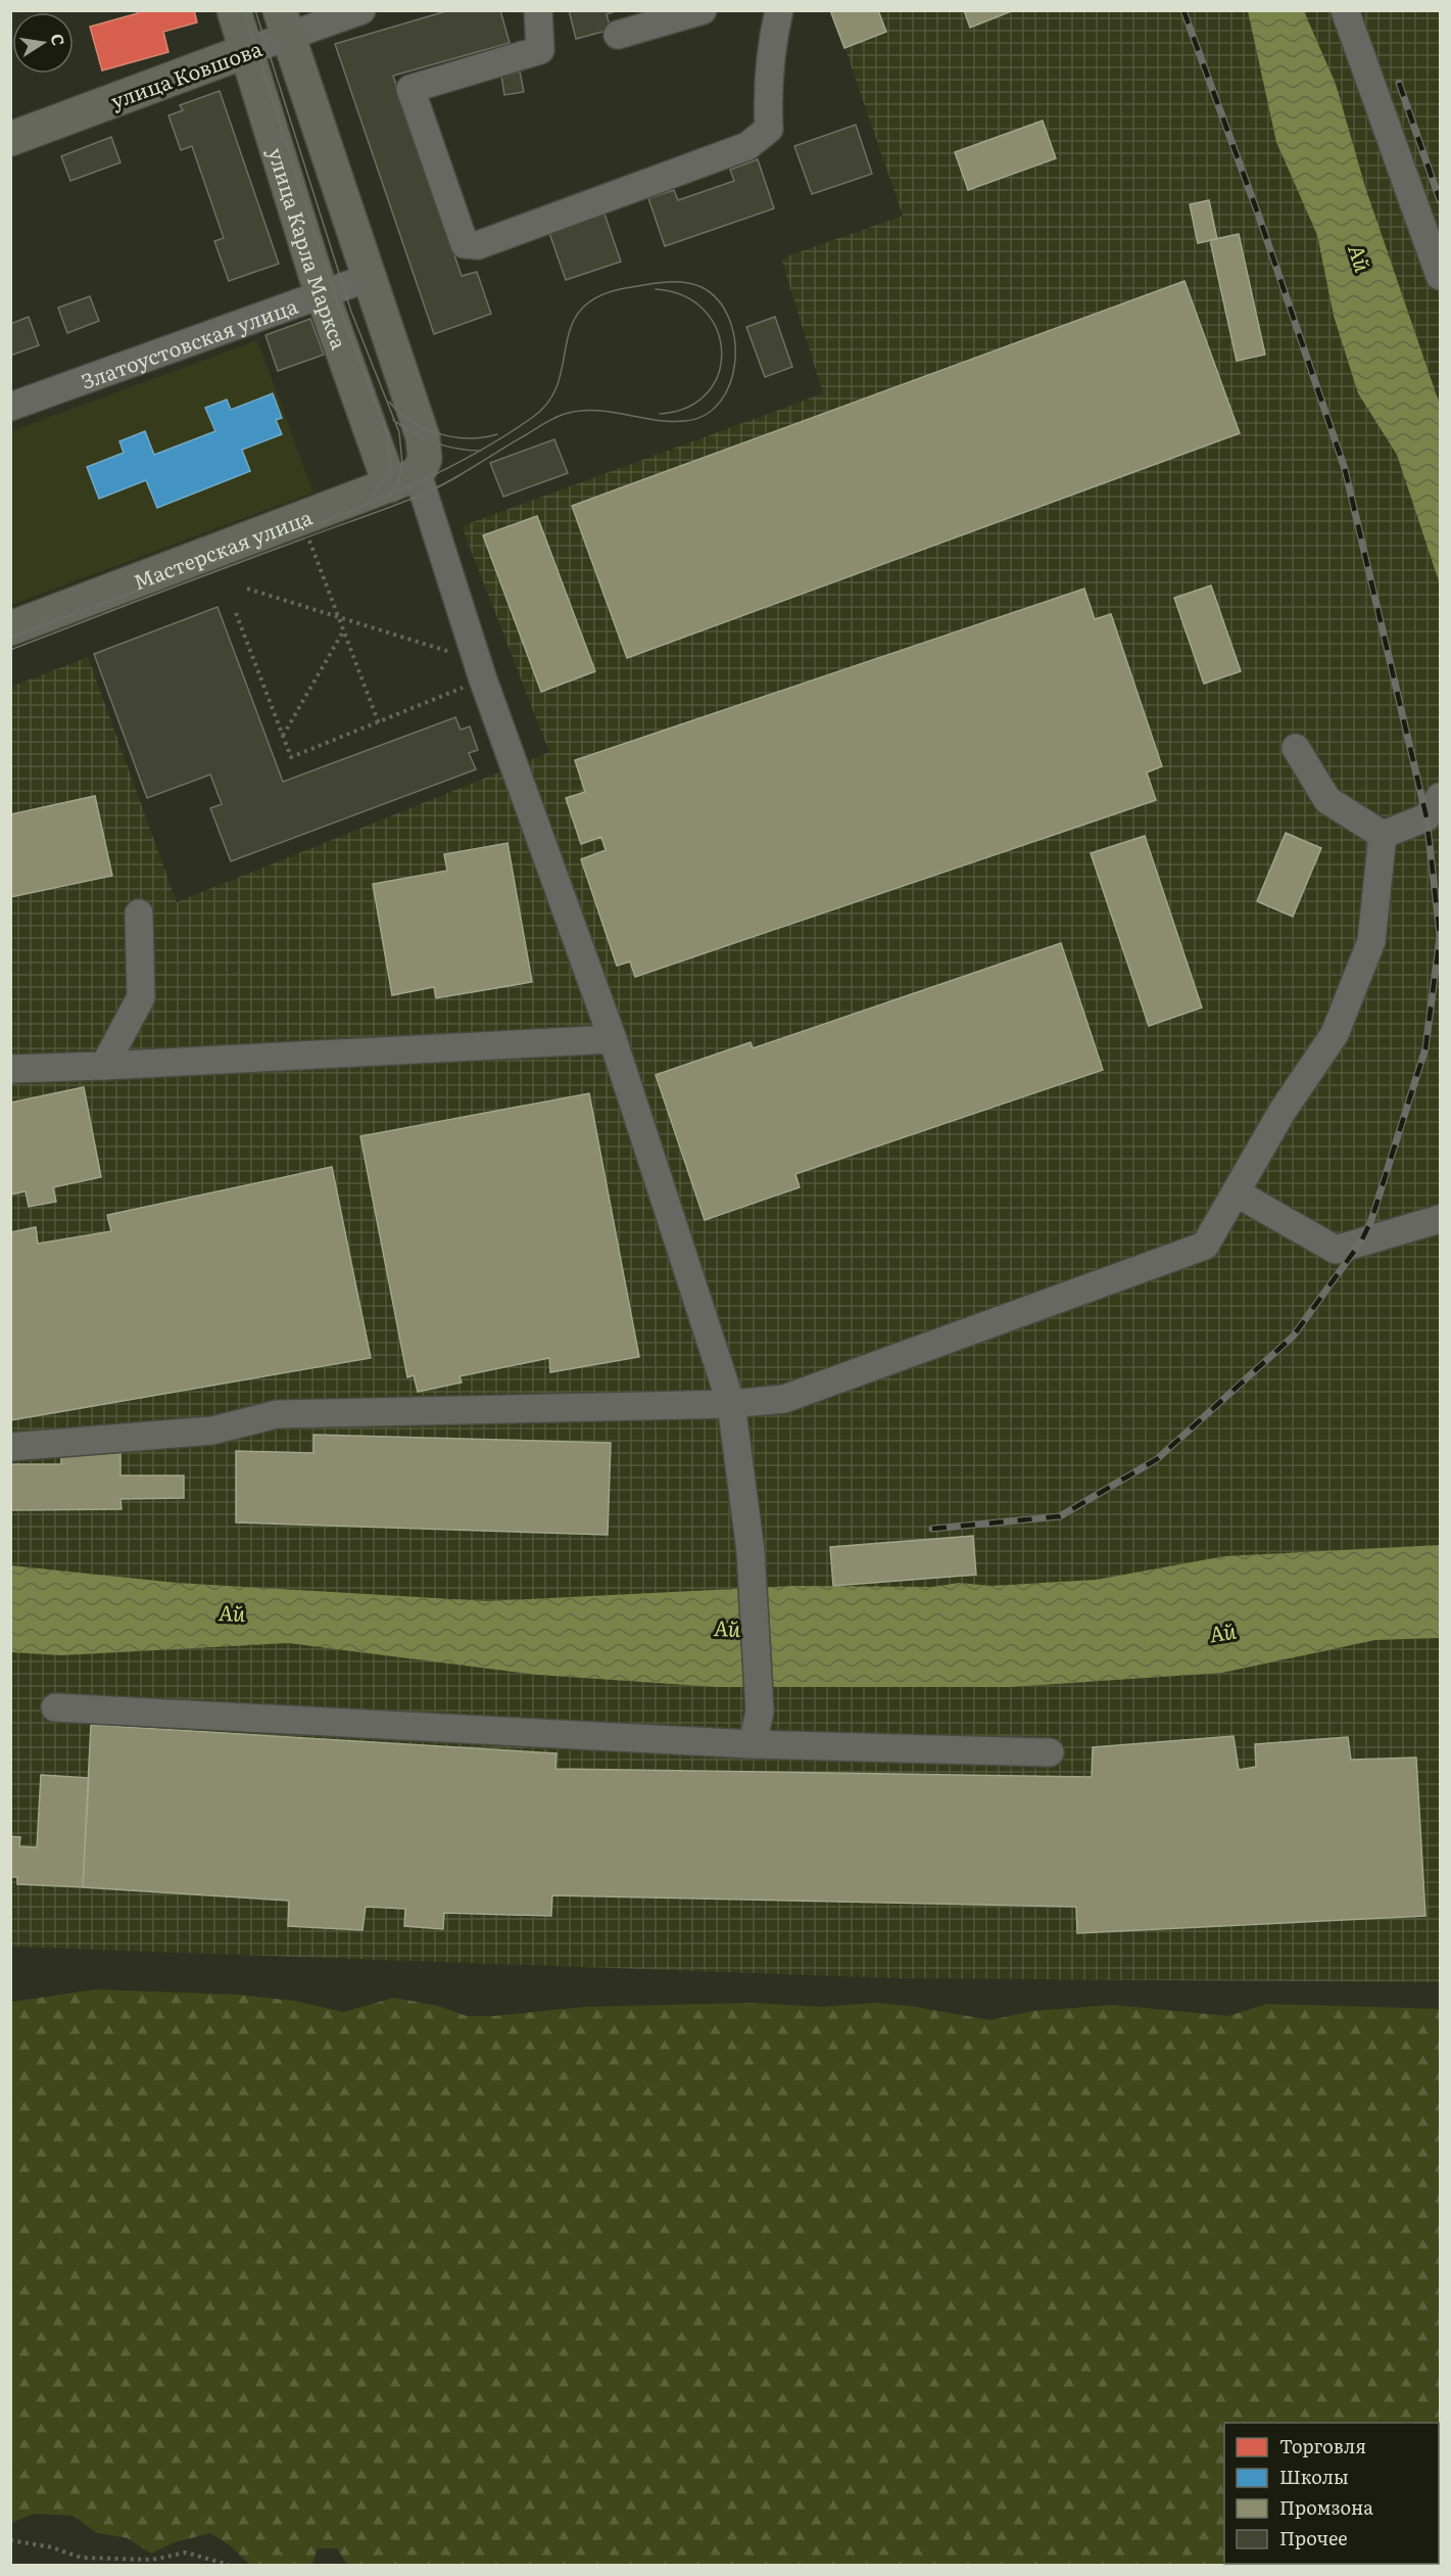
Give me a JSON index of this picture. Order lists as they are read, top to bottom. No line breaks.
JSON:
{"streets":{"main road":["улица Ковшова","улица Карла Маркса","Мастерская улица"],"street":["Златоустовская улица"]},"crossings":[["улица Ковшова","улица Карла Маркса"],["улица Карла Маркса","Златоустовская улица"],["улица Карла Маркса","Мастерская улица"]],"water":["Ай"],"legend":["Торговля","Школы","Промзона","Прочее"],"north":"right"}
